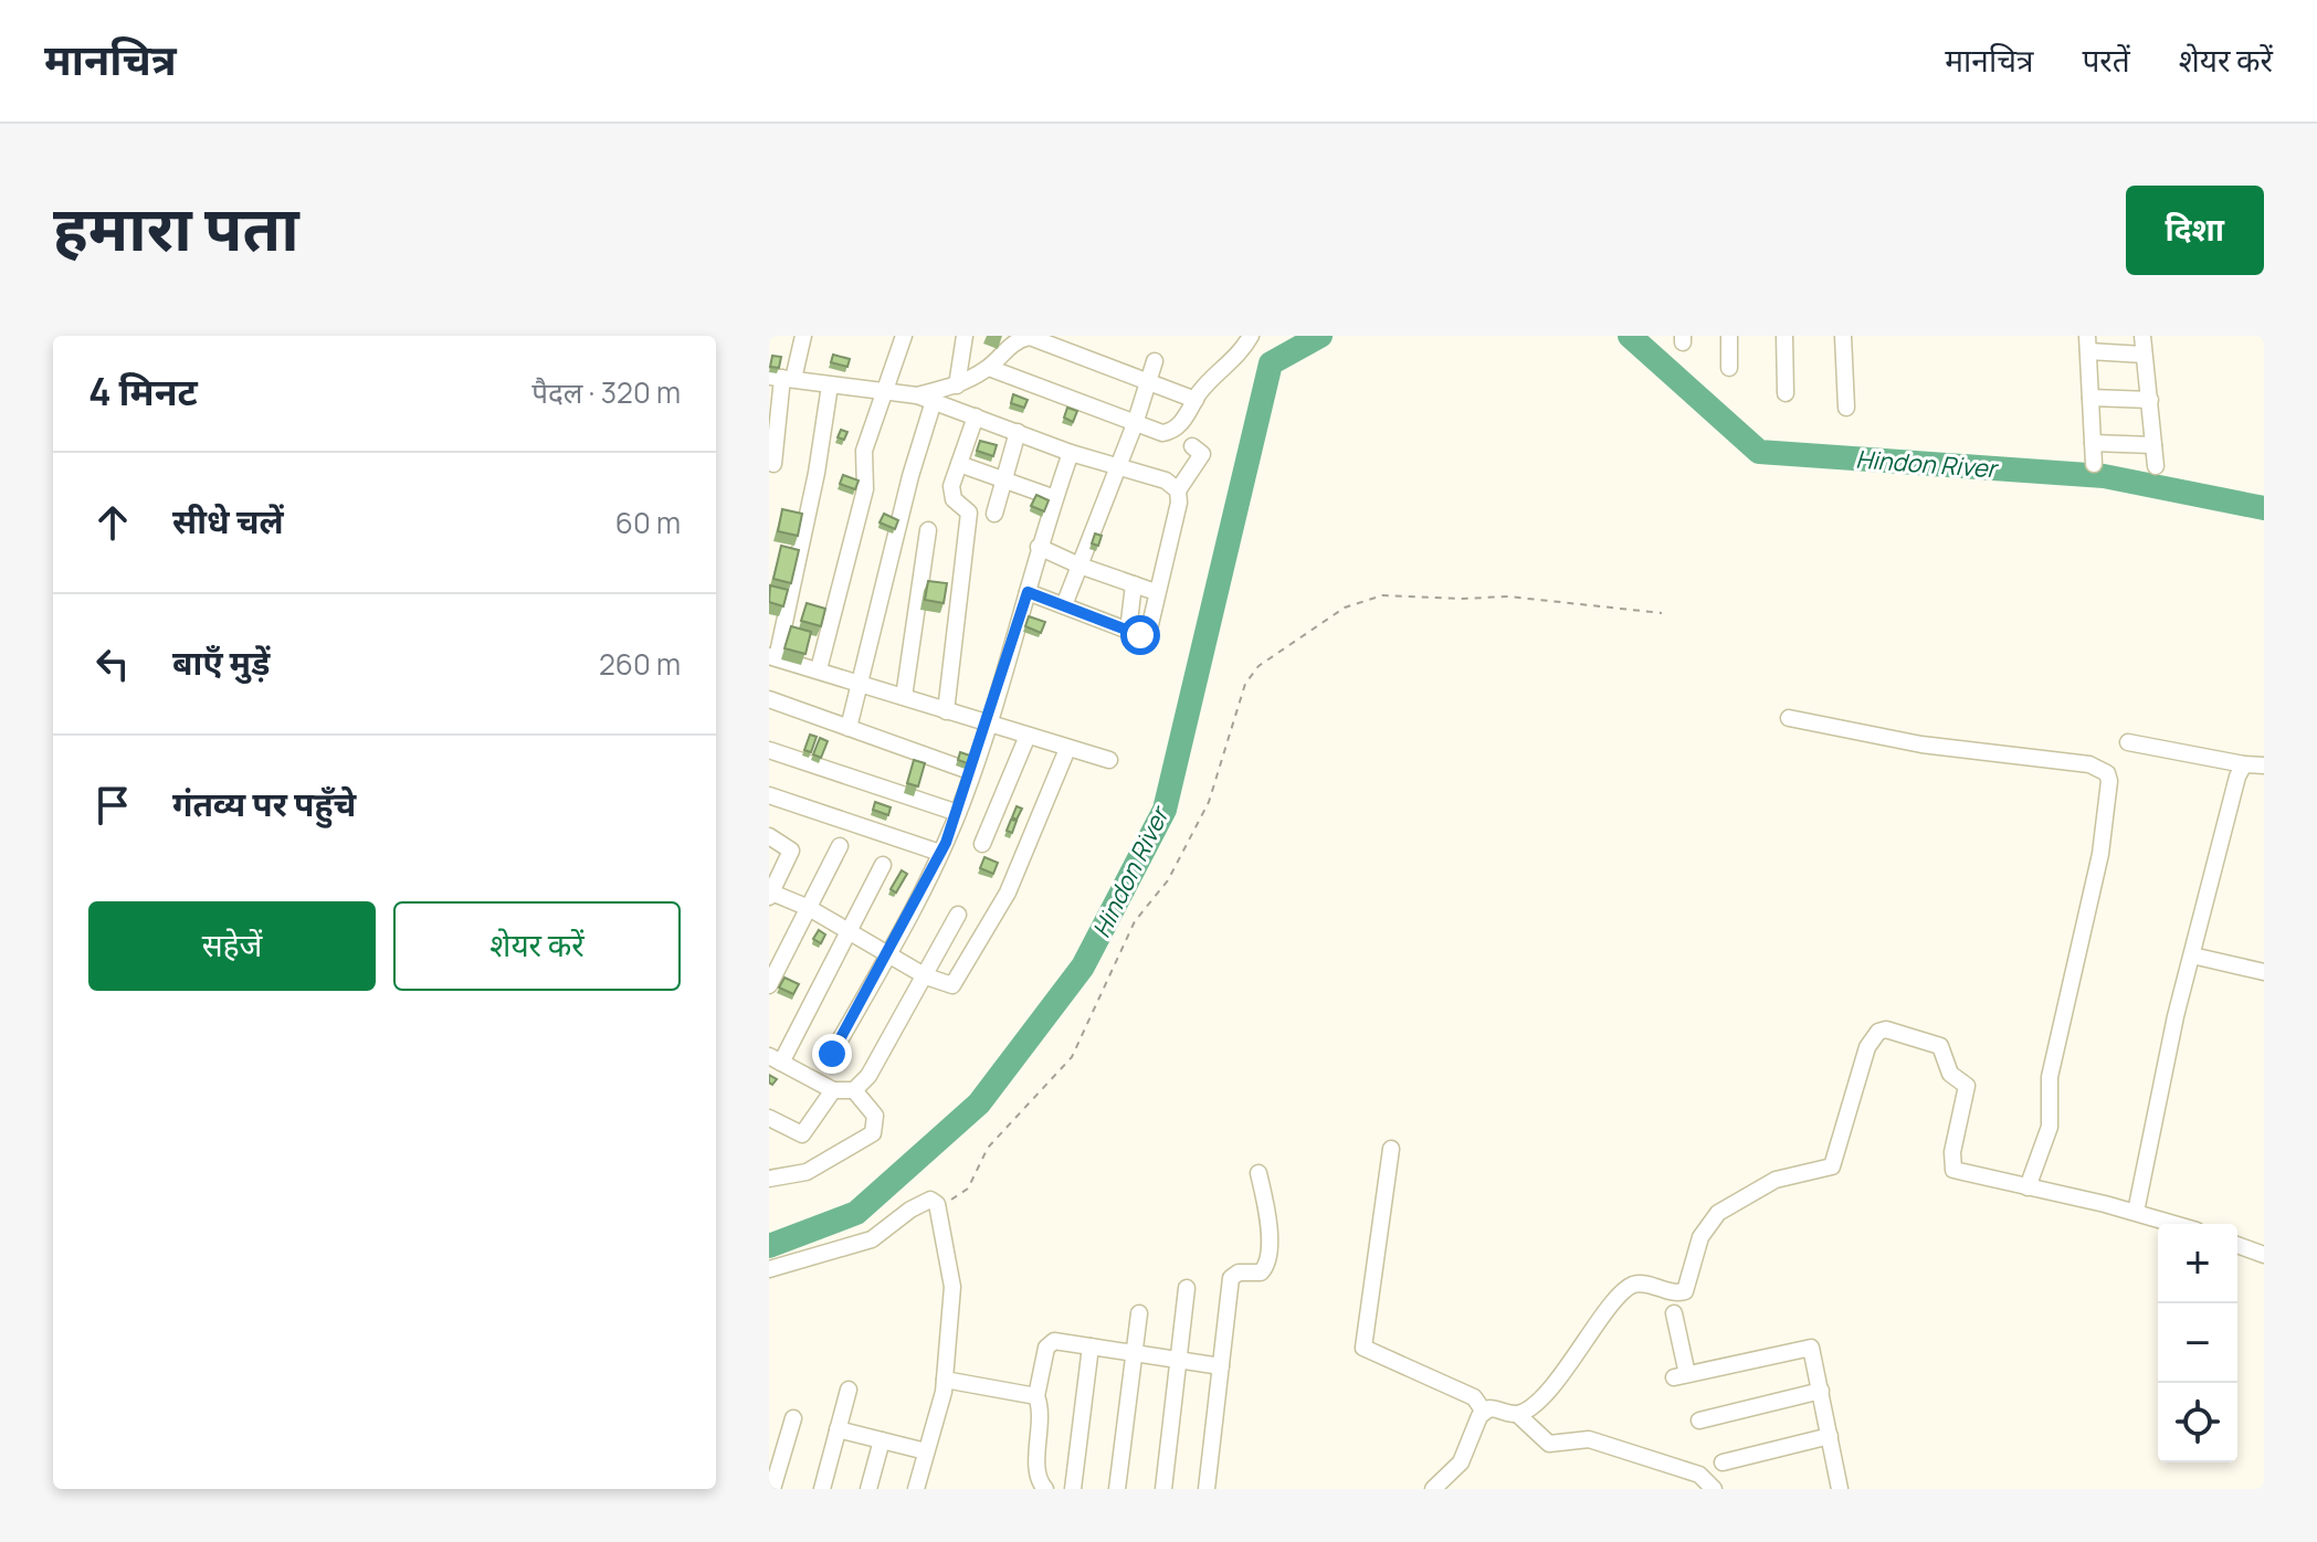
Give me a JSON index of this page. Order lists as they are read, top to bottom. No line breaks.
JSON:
{"water":["Hindon River"],"page":{"header":"मानचित्र","nav":["मानचित्र","परतें","शेयर करें"],"title":"हमारा पता","buttons":["दिशा",["सहेजें","शेयर करें"]],"heading":["4 मिनट","पैदल · 320 m"],"list":[["सीधे चलें","60 m"],["बाएँ मुड़ें","260 m"],"गंतव्य पर पहुँचे"],"map_buttons":["+","−"]}}
